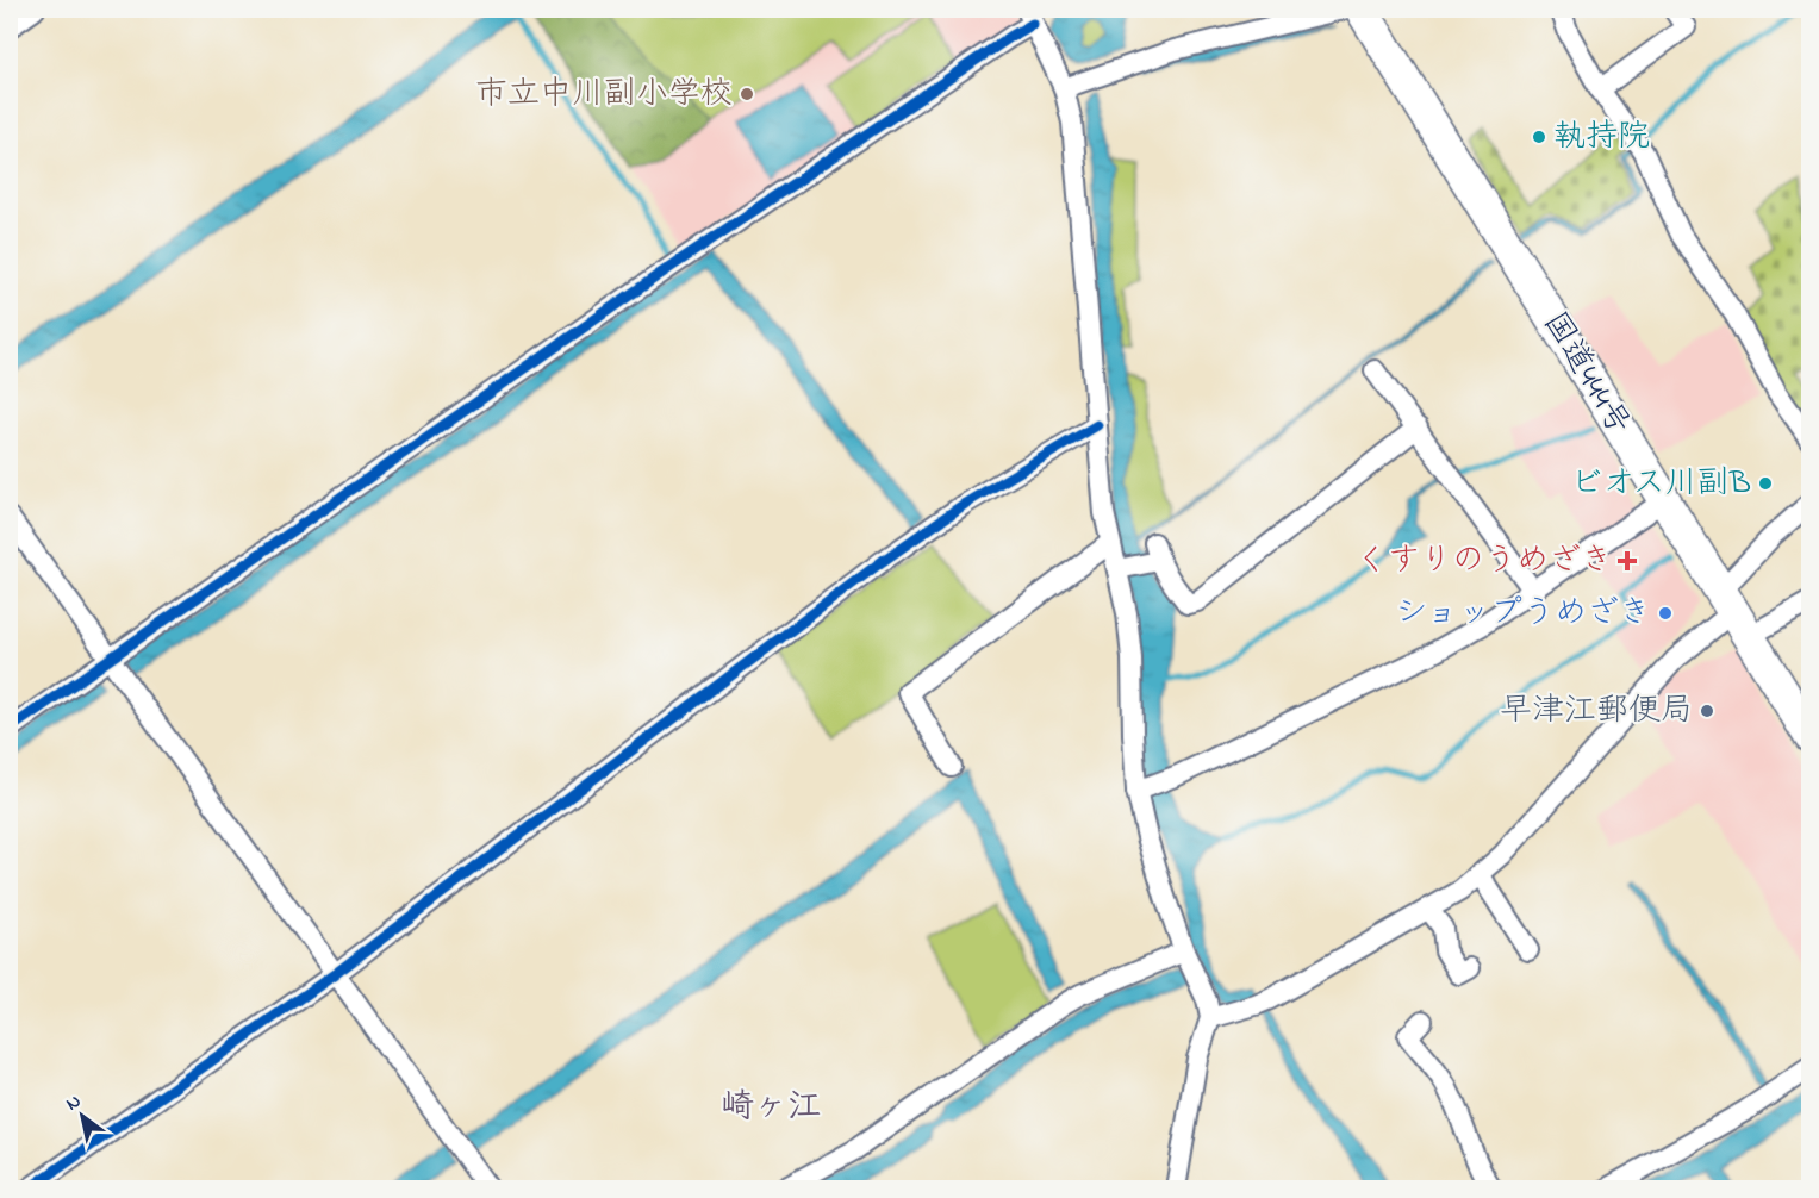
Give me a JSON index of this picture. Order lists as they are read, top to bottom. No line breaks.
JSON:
{"streets":{"highway":["国道444号"]},"districts":["崎ヶ江"],"places":{"other":["市立中川副小学校","執持院","ビオス川副B","ショップうめざき","早津江郵便局"],"health":["くすりのうめざき"]},"north":"top left"}
